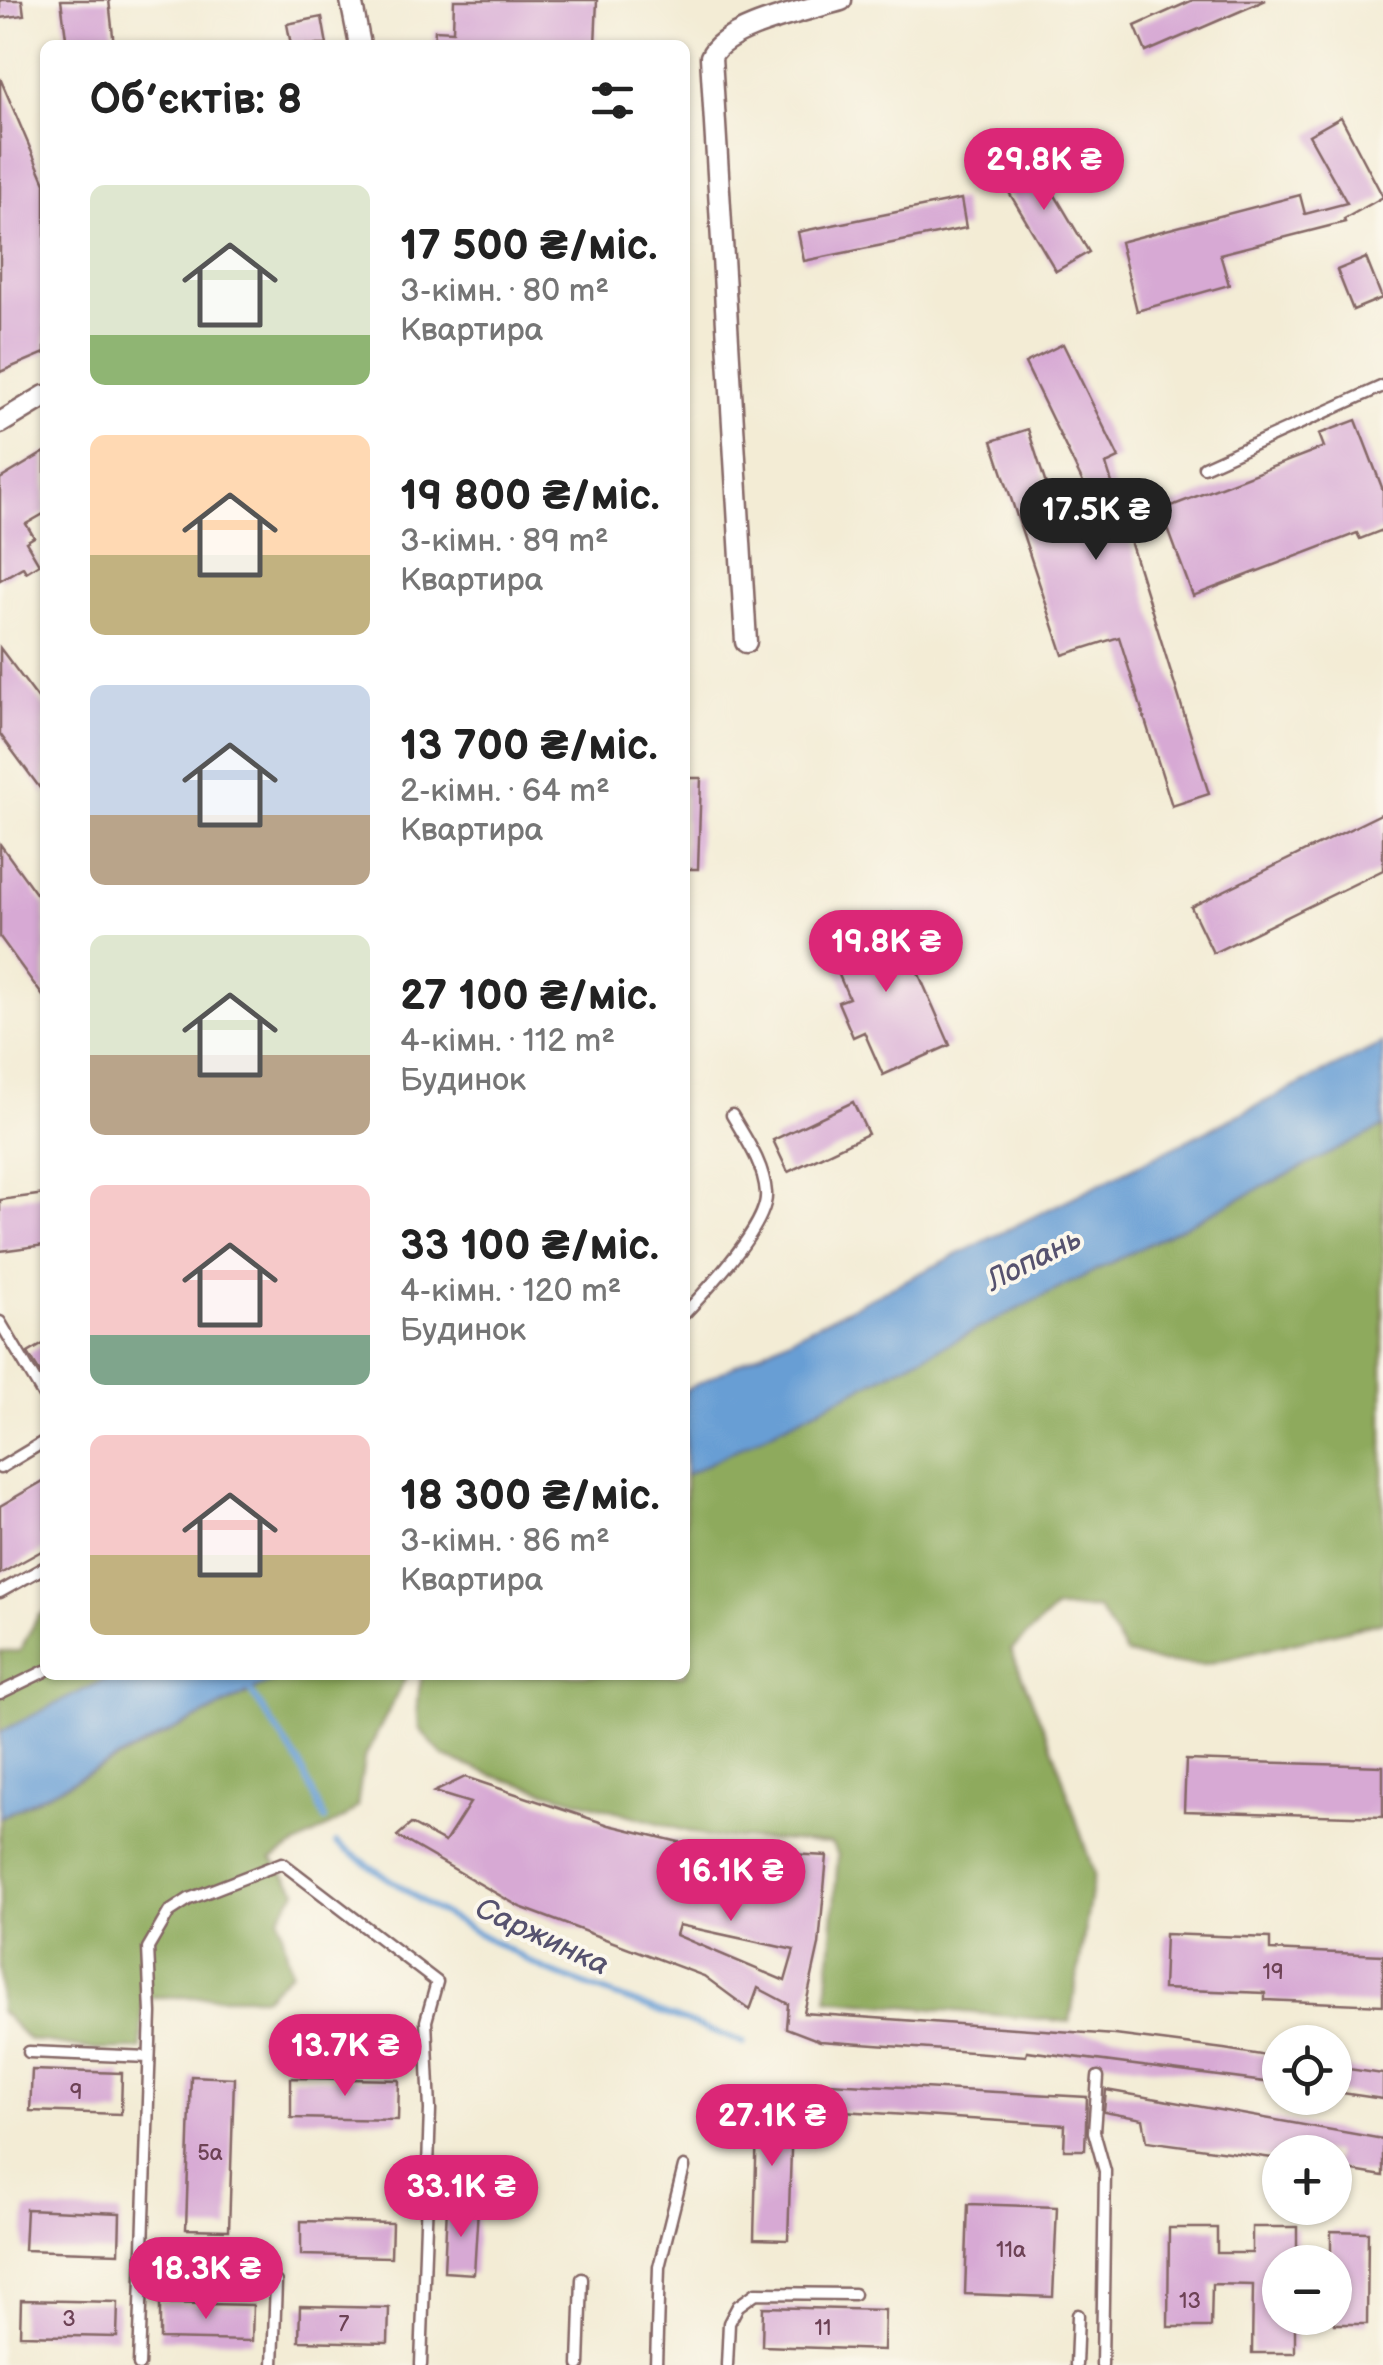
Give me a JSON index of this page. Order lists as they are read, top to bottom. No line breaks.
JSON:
{"water":["Лопань","Саржинка"],"house_numbers":["19","9","5а","11а","13","3","7","11"],"page":{"heading":"Об’єктів: 8","price":["29.8K ₴","17.5K ₴","19.8K ₴","16.1K ₴","13.7K ₴","27.1K ₴","33.1K ₴","18.3K ₴"],"list":[{"name":"17 500 ₴/міс.","note":"3-кімн. · 80 m² · Квартира"},{"name":"19 800 ₴/міс.","note":"3-кімн. · 89 m² · Квартира"},{"name":"13 700 ₴/міс.","note":"2-кімн. · 64 m² · Квартира"},{"name":"27 100 ₴/міс.","note":"4-кімн. · 112 m² · Будинок"},{"name":"33 100 ₴/міс.","note":"4-кімн. · 120 m² · Будинок"},{"name":"18 300 ₴/міс.","note":"3-кімн. · 86 m² · Квартира"}],"map_buttons":["+","−"]}}
